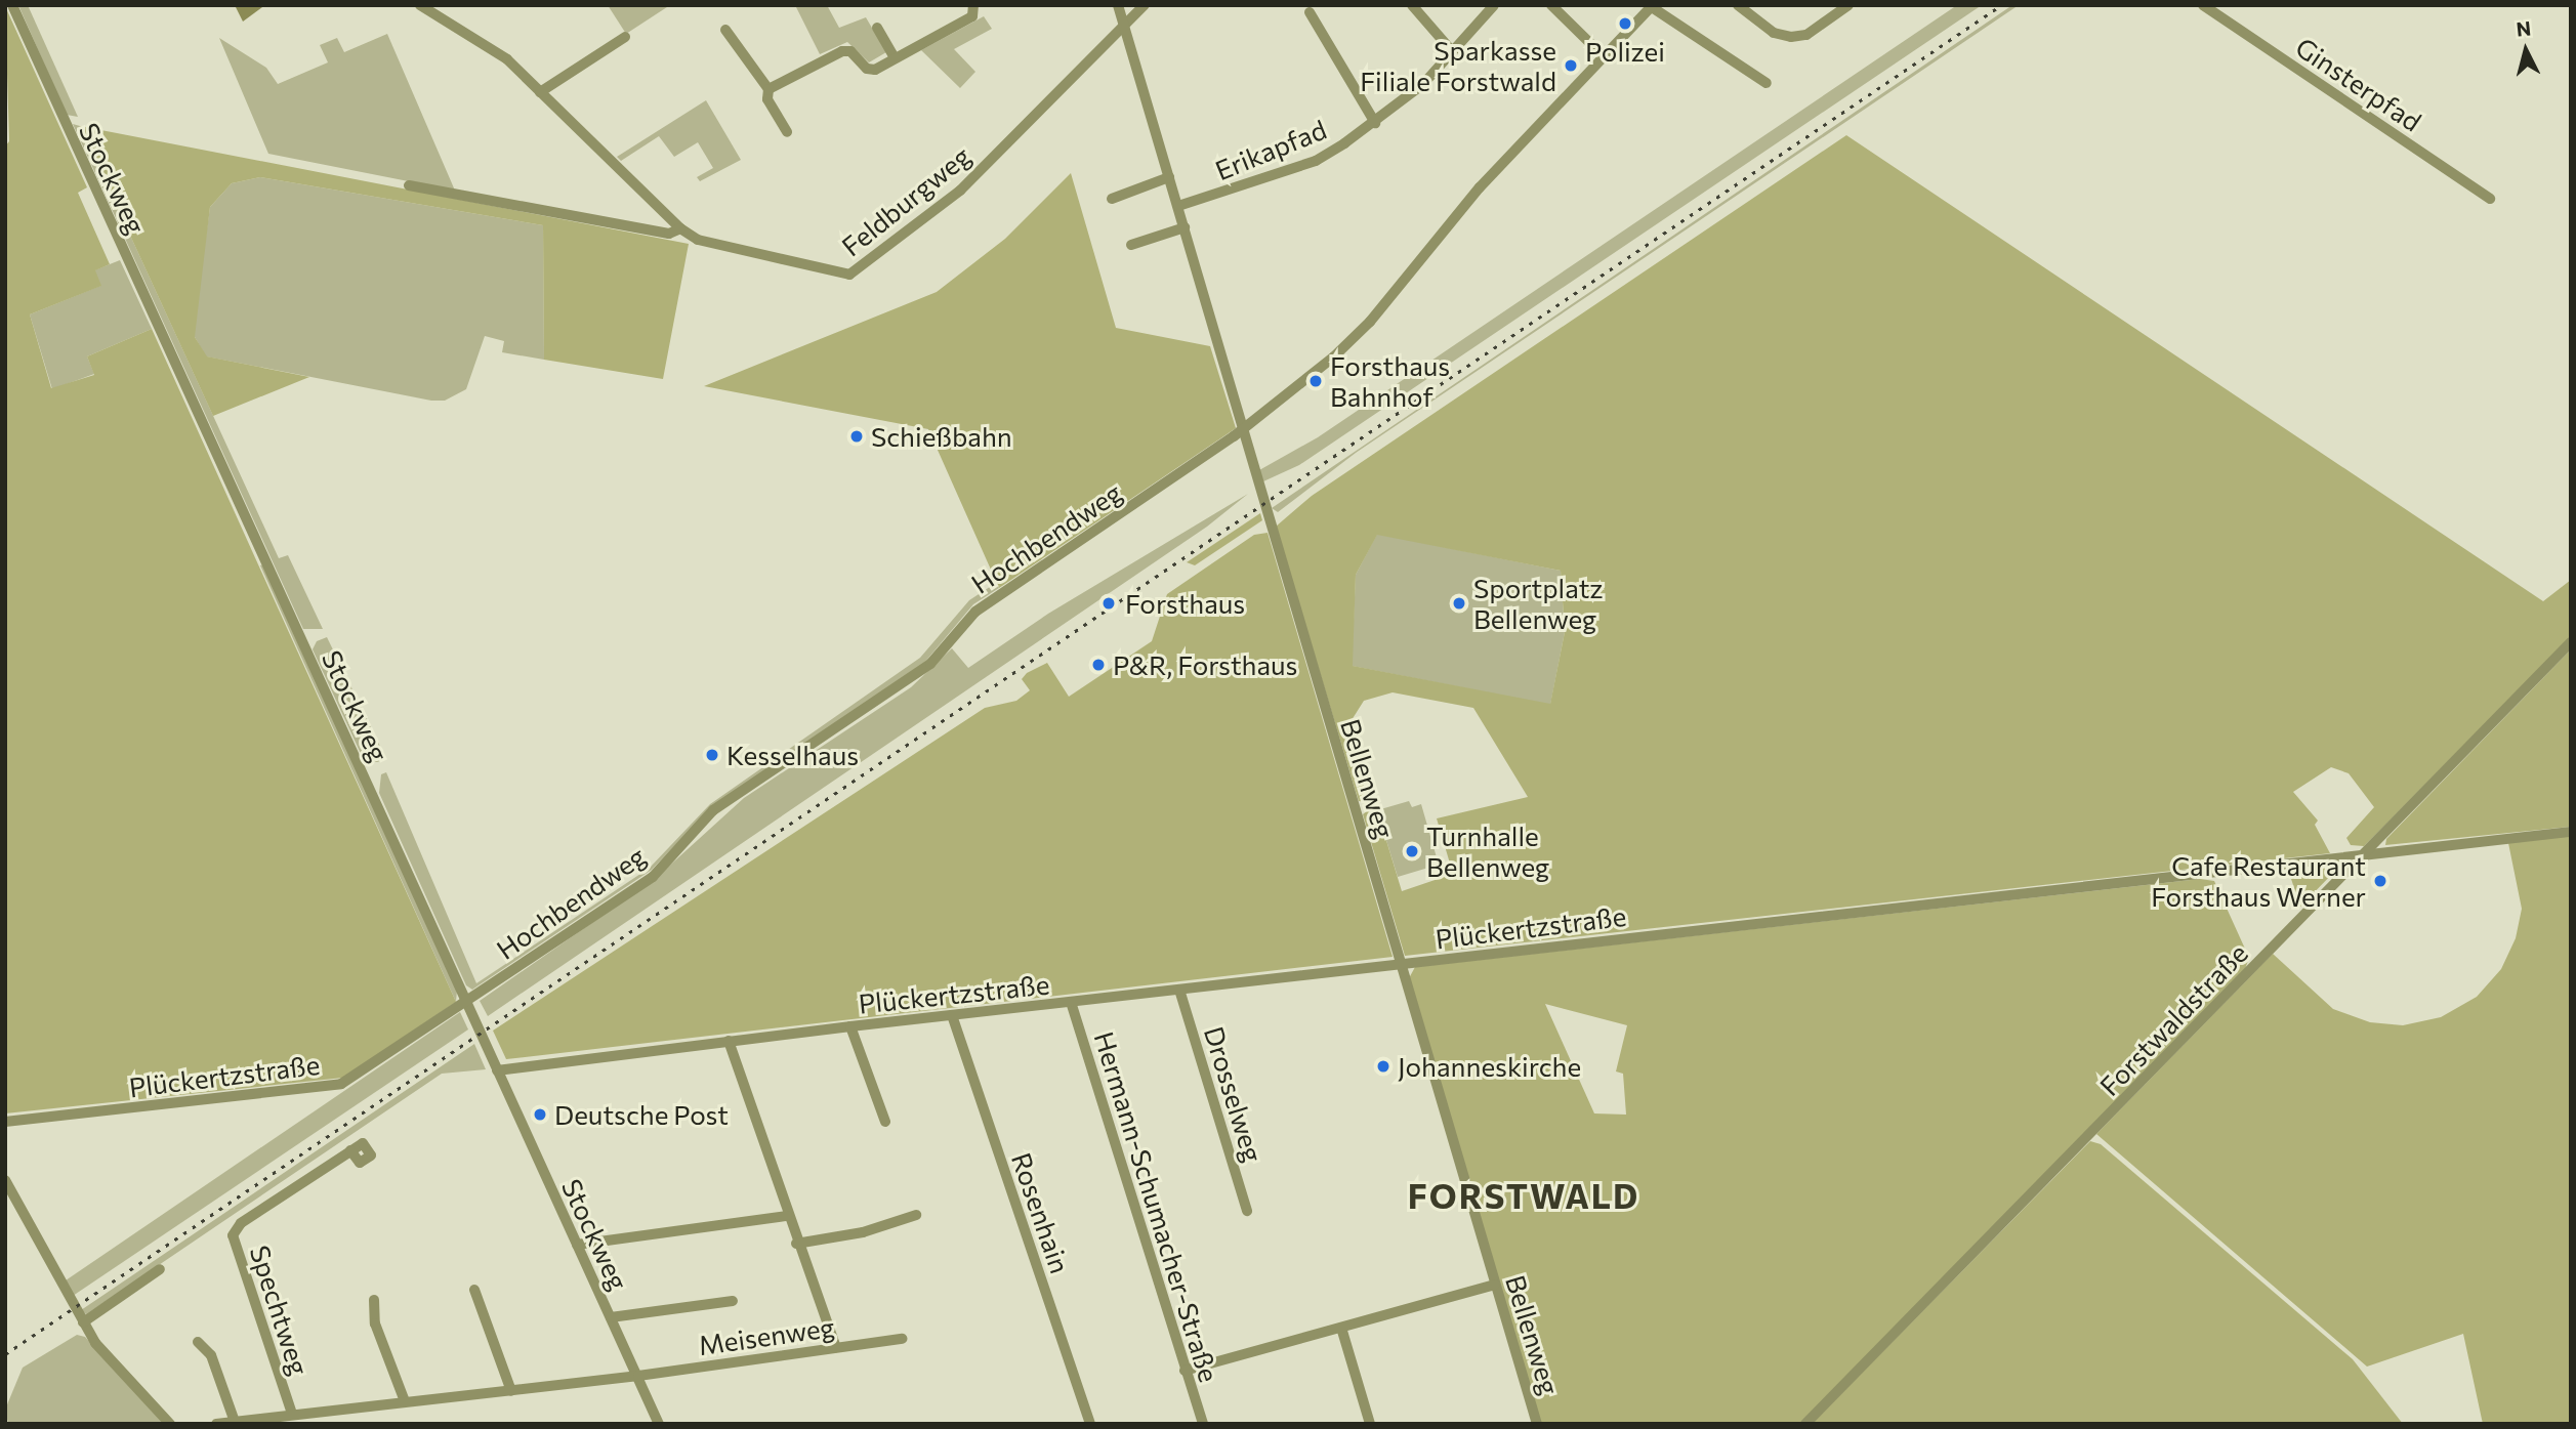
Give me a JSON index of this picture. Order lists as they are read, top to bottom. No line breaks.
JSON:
{"streets":{"street":["Ginsterpfad","Erikapfad","Stockweg","Feldburgweg","Hochbendweg","Bellenweg","Plückertzstraße","Forstwaldstraße","Drosselweg","Hermann-Schumacher-Straße","Rosenhain","Spechtweg","Meisenweg"]},"crossings":[["Erikapfad","Bellenweg"],["Stockweg","Hochbendweg"],["Stockweg","Plückertzstraße"],["Stockweg","Meisenweg"],["Feldburgweg","Bellenweg"],["Hochbendweg","Bellenweg"],["Hochbendweg","Plückertzstraße"],["Bellenweg","Plückertzstraße"],["Plückertzstraße","Forstwaldstraße"],["Plückertzstraße","Drosselweg"],["Plückertzstraße","Hermann-Schumacher-Straße"],["Plückertzstraße","Rosenhain"],["Spechtweg","Meisenweg"]],"districts":["FORSTWALD"],"places":["Polizei","Sparkasse Filiale Forstwald","Forsthaus Bahnhof","Schießbahn","Forsthaus","Sportplatz Bellenweg","P&R, Forsthaus","Kesselhaus","Turnhalle Bellenweg","Cafe Restaurant Forsthaus Werner","Johanneskirche","Deutsche Post"],"north":"top"}
